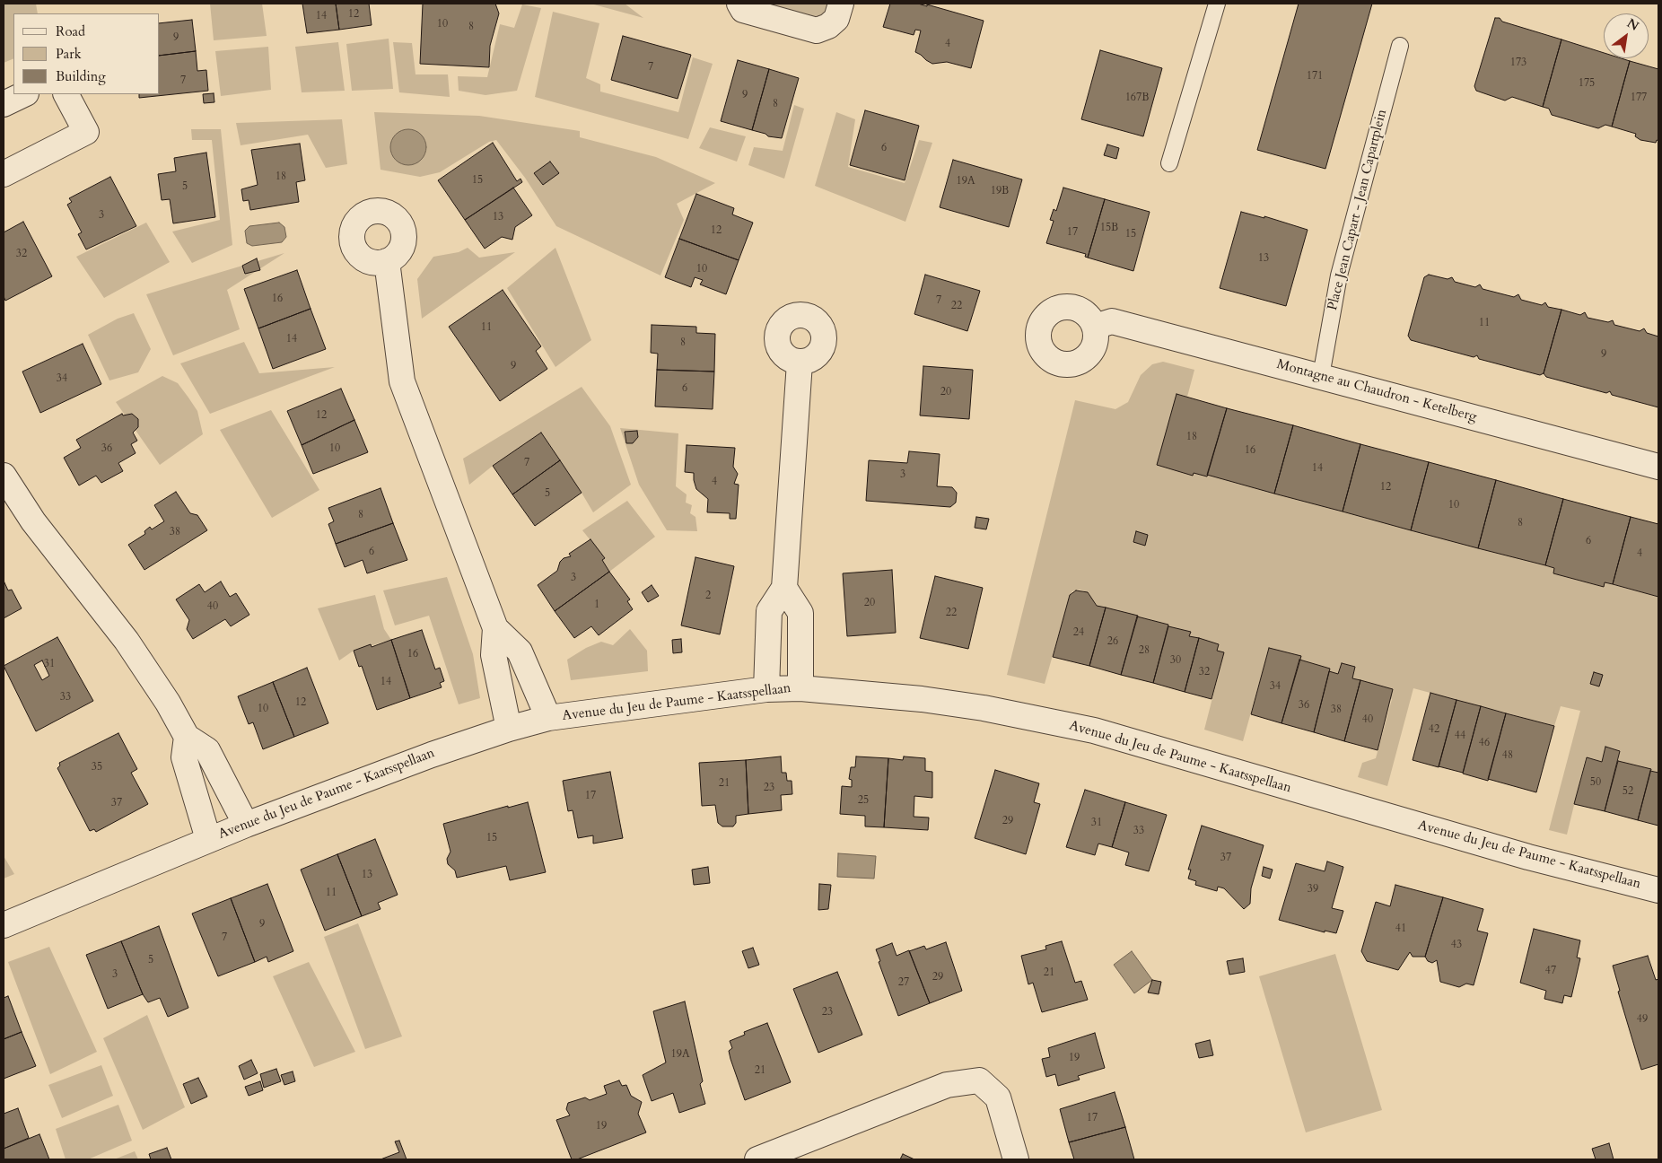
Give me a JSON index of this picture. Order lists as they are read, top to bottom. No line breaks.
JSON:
{"streets":{"street":["Montagne au Chaudron - Ketelberg","Avenue du Jeu de Paume - Kaatsspellaan"],"lane":["Place Jean Capart - Jean Capartplein"]},"crossings":[["Place Jean Capart - Jean Capartplein","Montagne au Chaudron - Ketelberg"]],"house_numbers":["12","14","10","8","9","4","173","7","171","7","175","9","167B","177","8","6","18","15","19A","5","19B","3","13","15B","12","17","15","32","13","10","16","7","22","11","11","14","8","9","9","34","6","20","12","18","36","10","16","7","14","3","4","12","5","10","8","8","38","6","6","4","3","2","20","1","40","22","24","26","28","16","30","31","32","14","34","33","12","36","10","38","40","42","44","46","48","35","50","21","23","52","17","25","37","29","31","33","15","37","13","39","11","9","41","7","43","5","47","21","3","29","27","23","49","19A","19","21","17","19"],"legend":["Road","Park","Building"],"north":"top right"}
